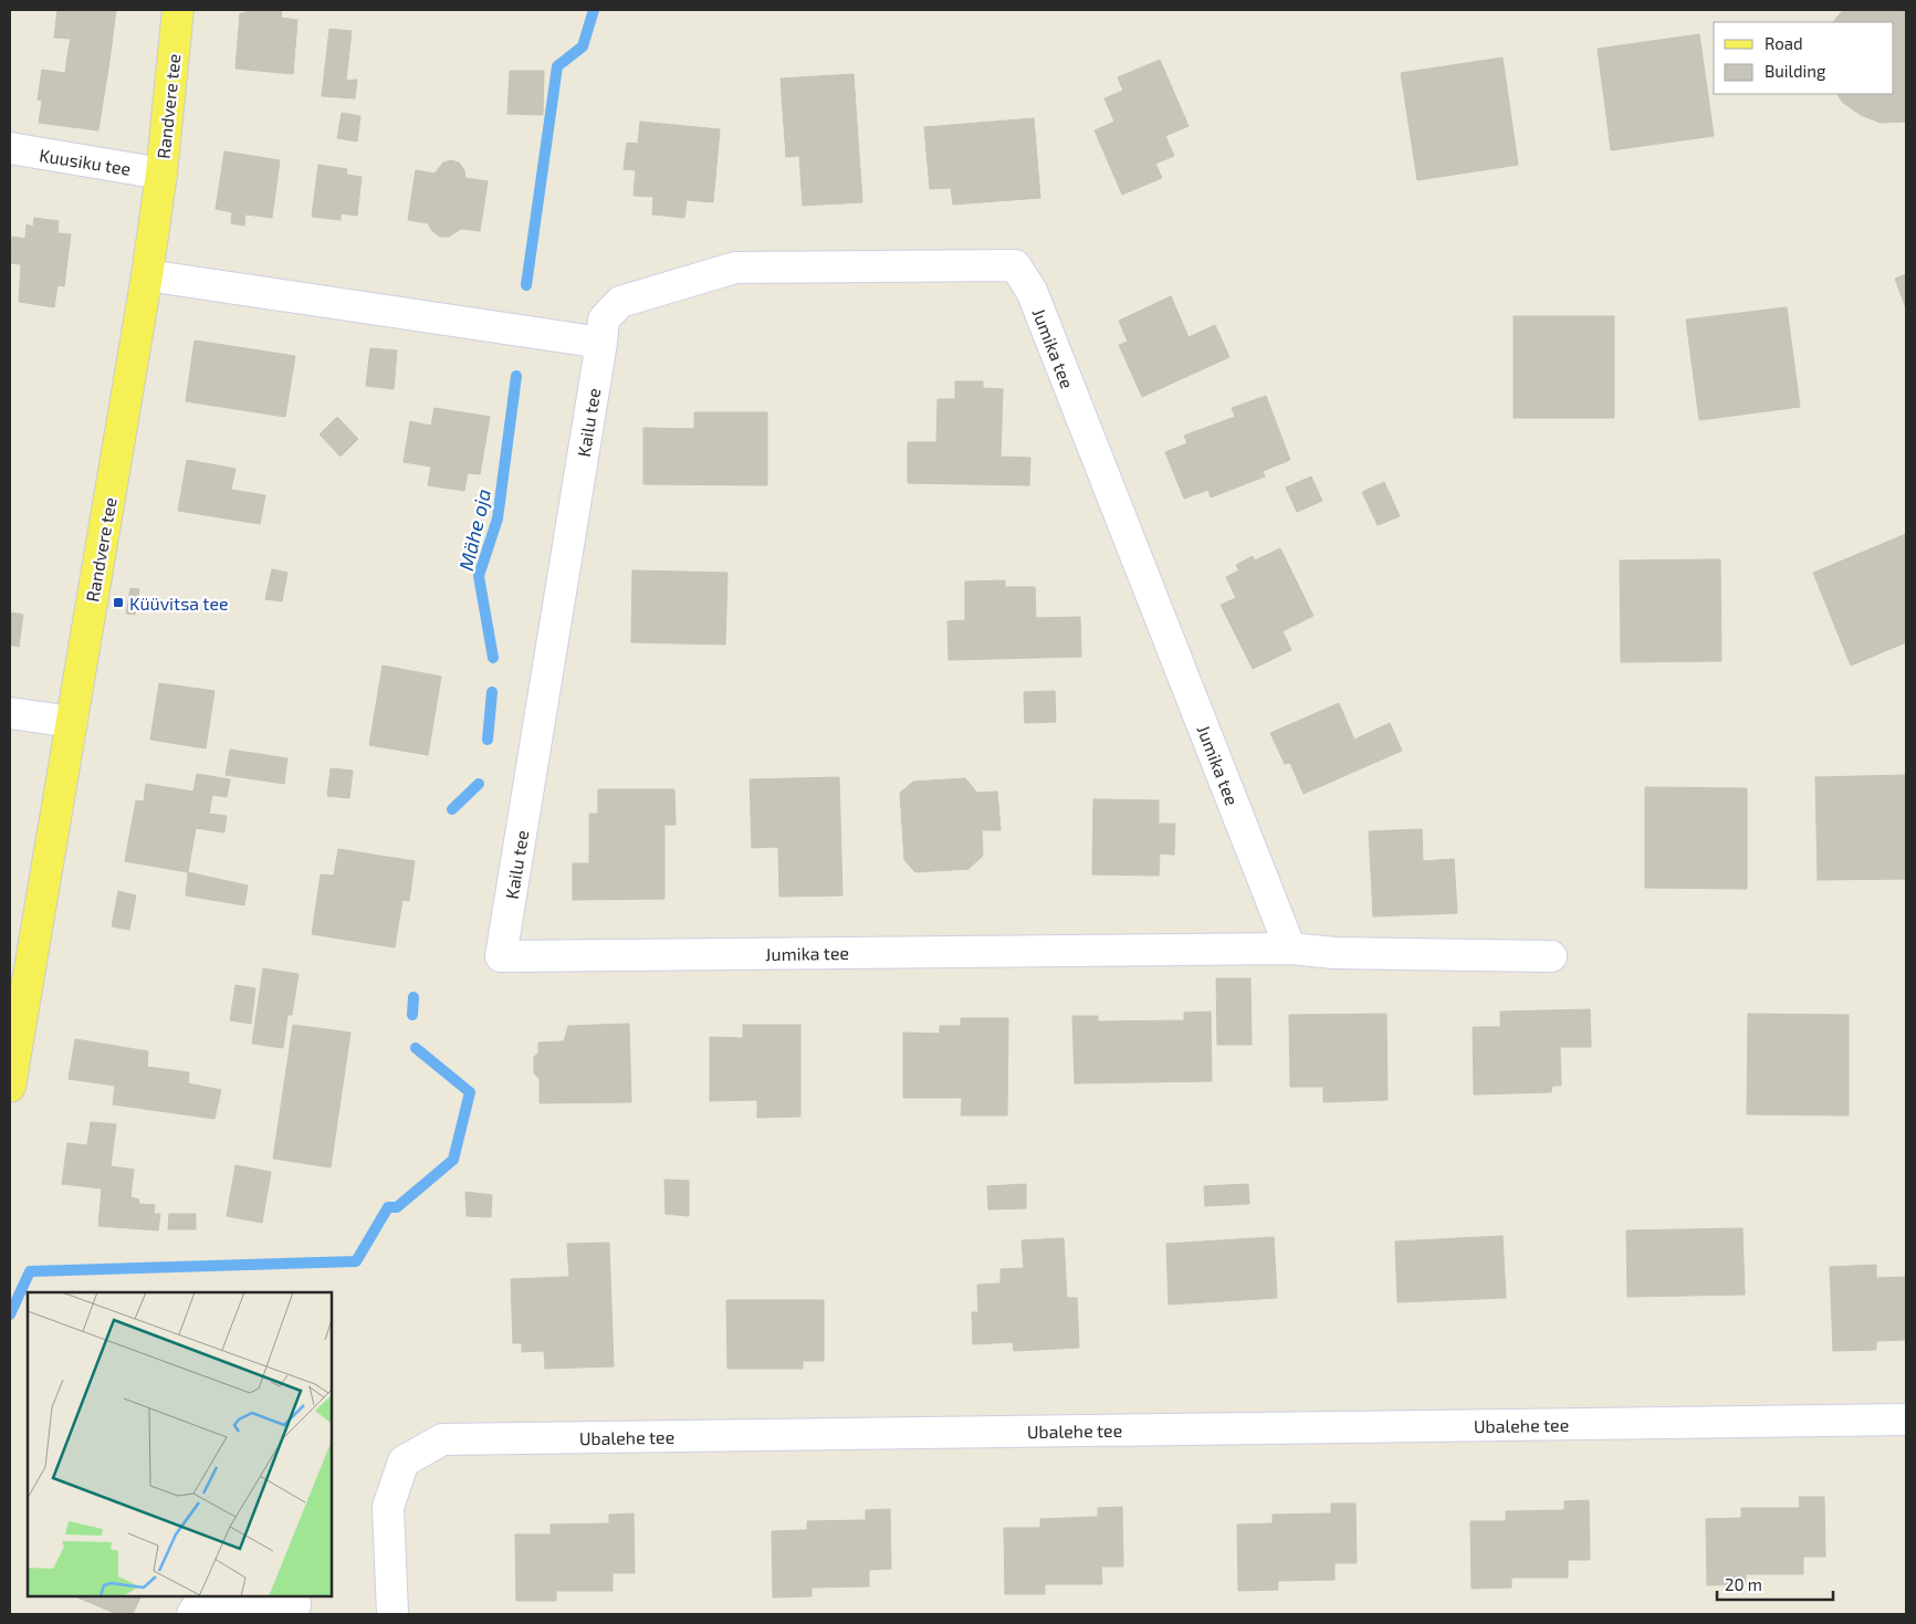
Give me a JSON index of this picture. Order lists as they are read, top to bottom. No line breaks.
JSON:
{"streets":{"main road":["Randvere tee"],"street":["Kuusiku tee","Jumika tee","Kailu tee","Ubalehe tee"]},"crossings":[["Randvere tee","Kuusiku tee"],["Jumika tee","Kailu tee"]],"water":["Mähe oja"],"places":{"transit":["Küüvitsa tee"]},"legend":["Road","Building"],"scale_bar":"20 m"}
